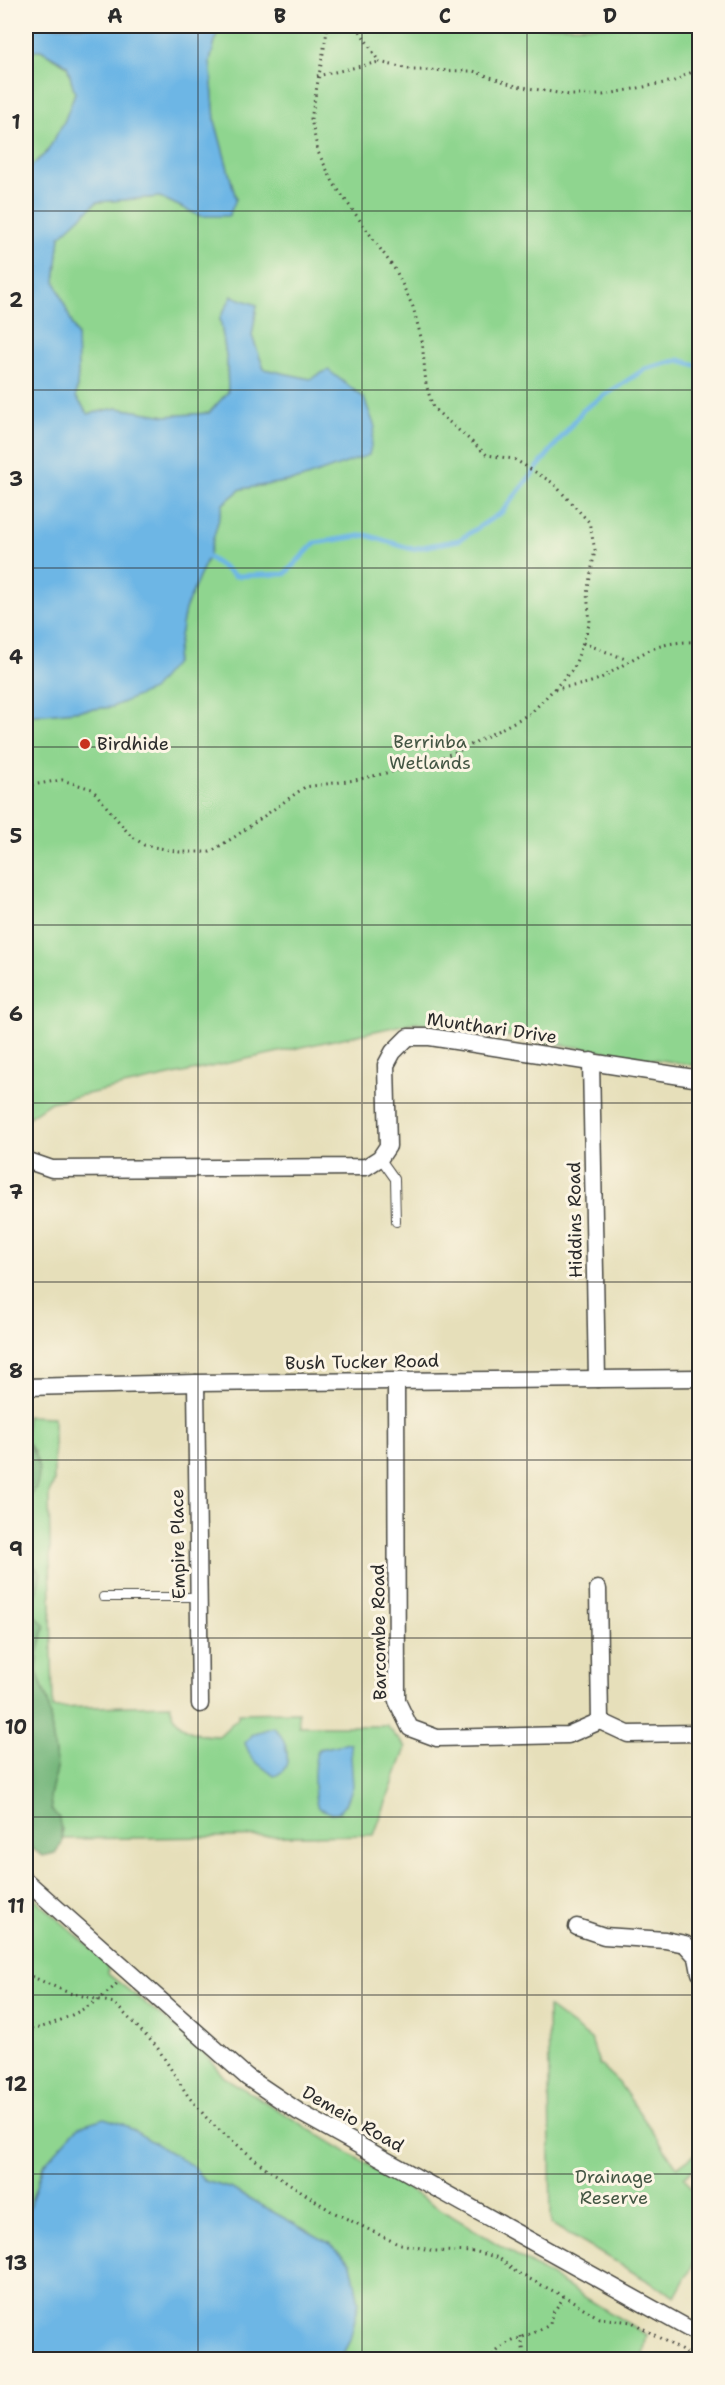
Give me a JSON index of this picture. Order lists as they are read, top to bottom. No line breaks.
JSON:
{"streets":{"street":["Munthari Drive","Hiddins Road","Bush Tucker Road","Empire Place","Barcombe Road","Demeio Road"]},"crossings":[["Munthari Drive","Hiddins Road"],["Hiddins Road","Bush Tucker Road"],["Bush Tucker Road","Empire Place"],["Bush Tucker Road","Barcombe Road"]],"parks":["Berrinba Wetlands","Drainage Reserve"],"places":["Birdhide"],"grid":{"columns":["A","B","C","D"],"rows":["1","2","3","4","5","6","7","8","9","10","11","12","13"]}}
